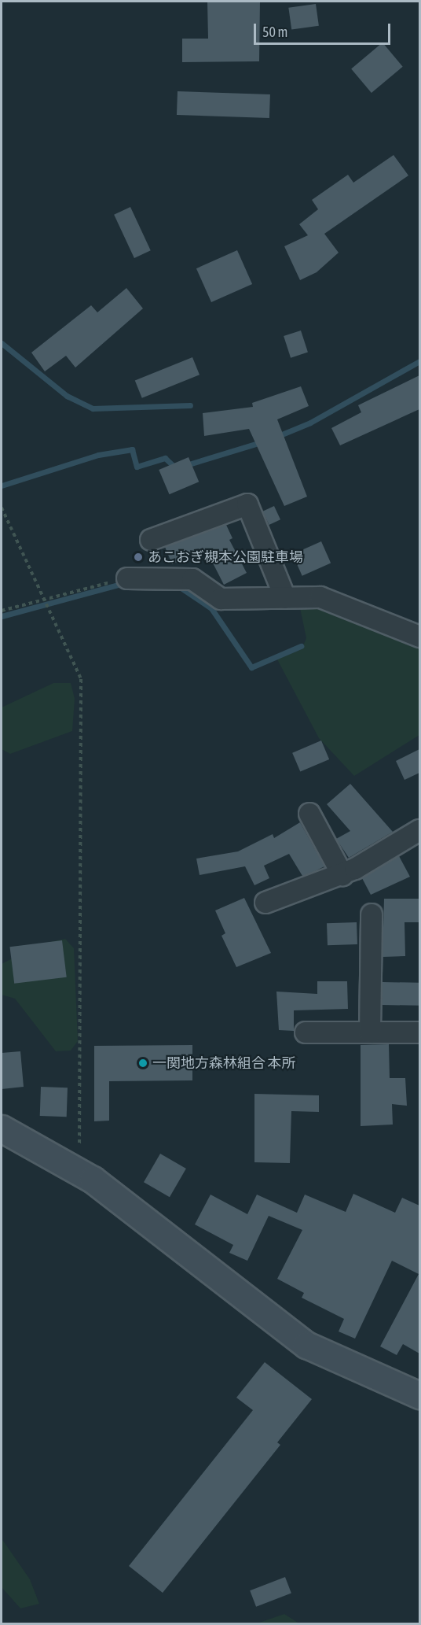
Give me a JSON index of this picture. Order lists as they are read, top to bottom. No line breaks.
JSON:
{"places":["あこおぎ槻本公園駐車場","一関地方森林組合 本所"],"scale_bar":"50 m"}
